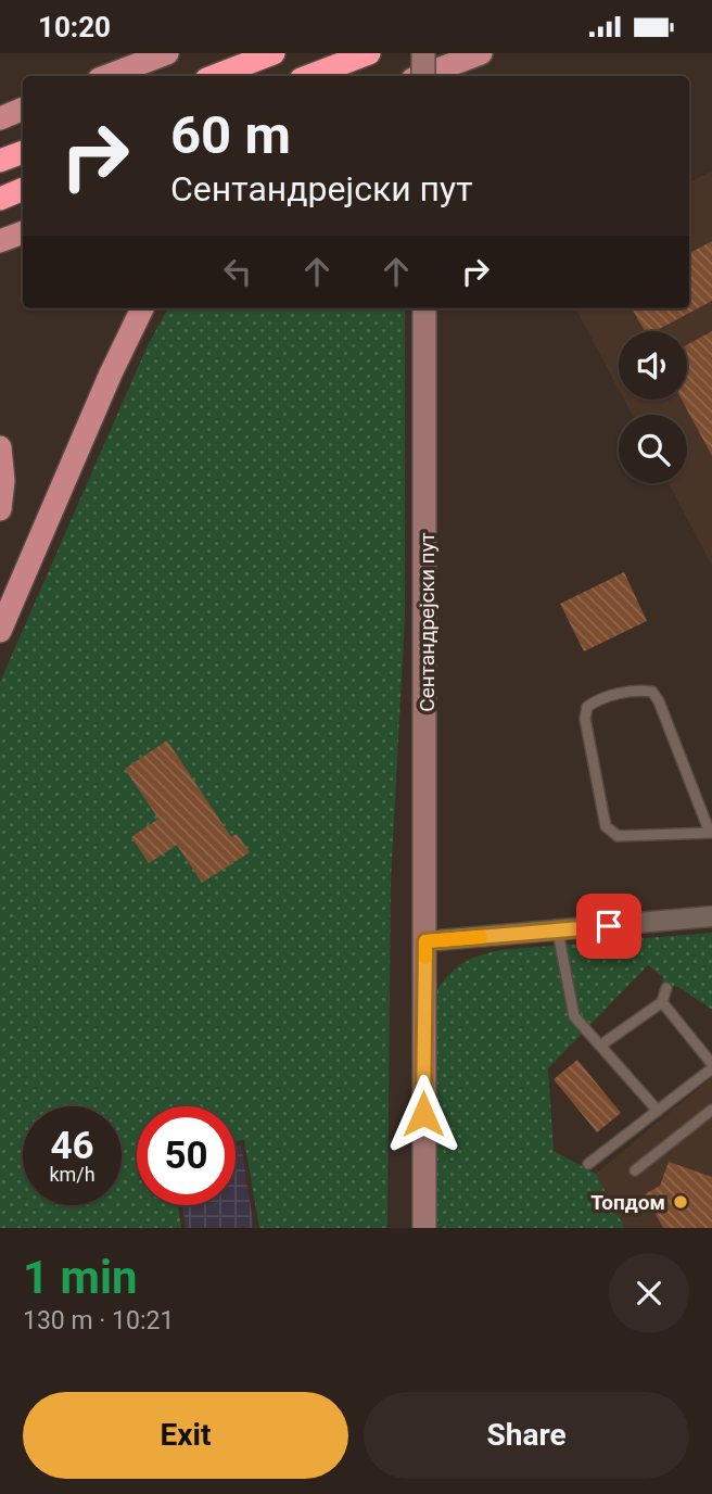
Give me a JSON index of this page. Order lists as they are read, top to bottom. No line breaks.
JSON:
{"streets":{"main road":["Сентандрејски пут"]},"places":["Топдом"],"page":{"status":"10:20","turn":["60 m","Сентандрејски пут"],"speed":"46 km/h","limit":"50","heading":["1 min","130 m · 10:21"],"buttons":["Exit","Share"]}}
